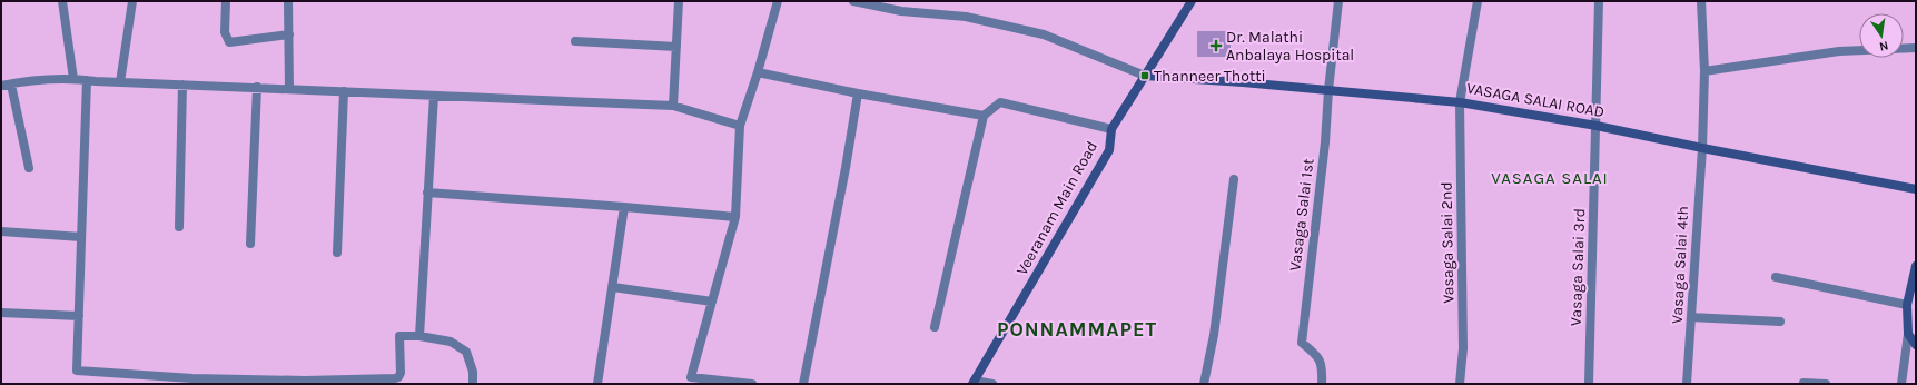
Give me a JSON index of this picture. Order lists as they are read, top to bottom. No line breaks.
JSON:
{"streets":{"street":["VASAGA SALAI ROAD","Veeranam Main Road","Vasaga Salai 1st","Vasaga Salai 2nd","Vasaga Salai 4th","Vasaga Salai 3rd"]},"crossings":[["VASAGA SALAI ROAD","Veeranam Main Road"],["VASAGA SALAI ROAD","Vasaga Salai 1st"],["VASAGA SALAI ROAD","Vasaga Salai 2nd"],["VASAGA SALAI ROAD","Vasaga Salai 4th"],["VASAGA SALAI ROAD","Vasaga Salai 3rd"]],"districts":["VASAGA SALAI","PONNAMMAPET"],"places":{"health":["Dr. Malathi Anbalaya Hospital"],"transit":["Thanneer Thotti"]},"north":"bottom"}
